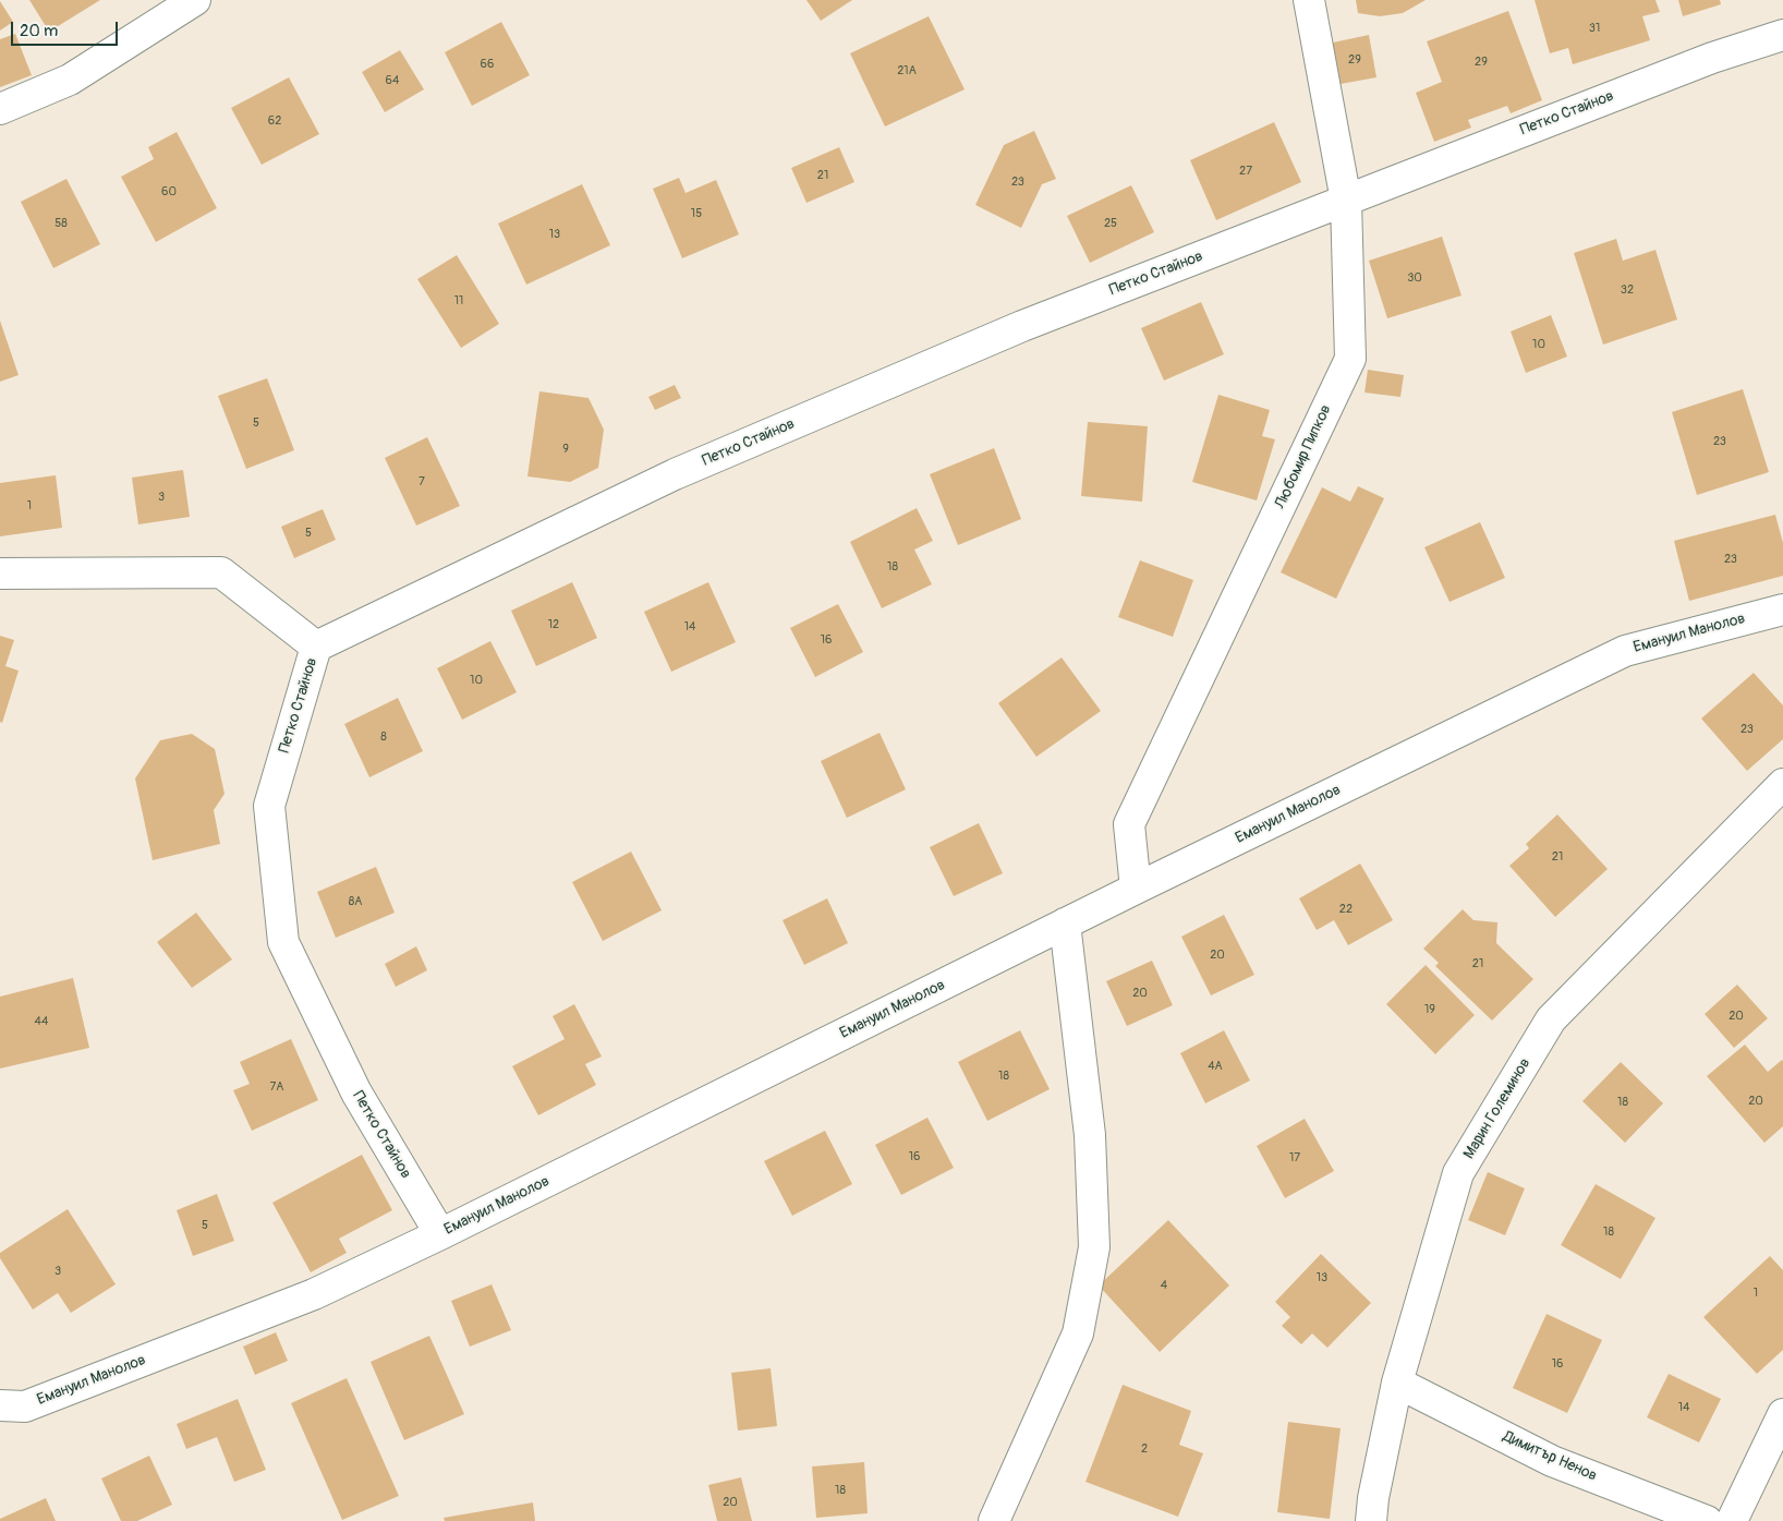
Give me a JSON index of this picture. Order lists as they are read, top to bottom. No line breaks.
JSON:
{"streets":{"street":["Петко Стайнов","Любомир Пипков","Емануил Манолов","Марин Големинов","Димитър Ненов"]},"crossings":[["Петко Стайнов","Любомир Пипков"],["Петко Стайнов","Емануил Манолов"],["Любомир Пипков","Емануил Манолов"],["Марин Големинов","Димитър Ненов"]],"house_numbers":["31","29","29","66","21А","64","62","27","21","23","60","15","58","25","13","30","32","11","10","5","23","9","7","3","1","5","23","18","12","14","16","10","23","8","21","8А","22","20","21","20","19","20","44","4А","18","7A","20","18","16","17","5","18","3","13","4","1","16","14","2","18","20"],"scale_bar":"20 m"}
